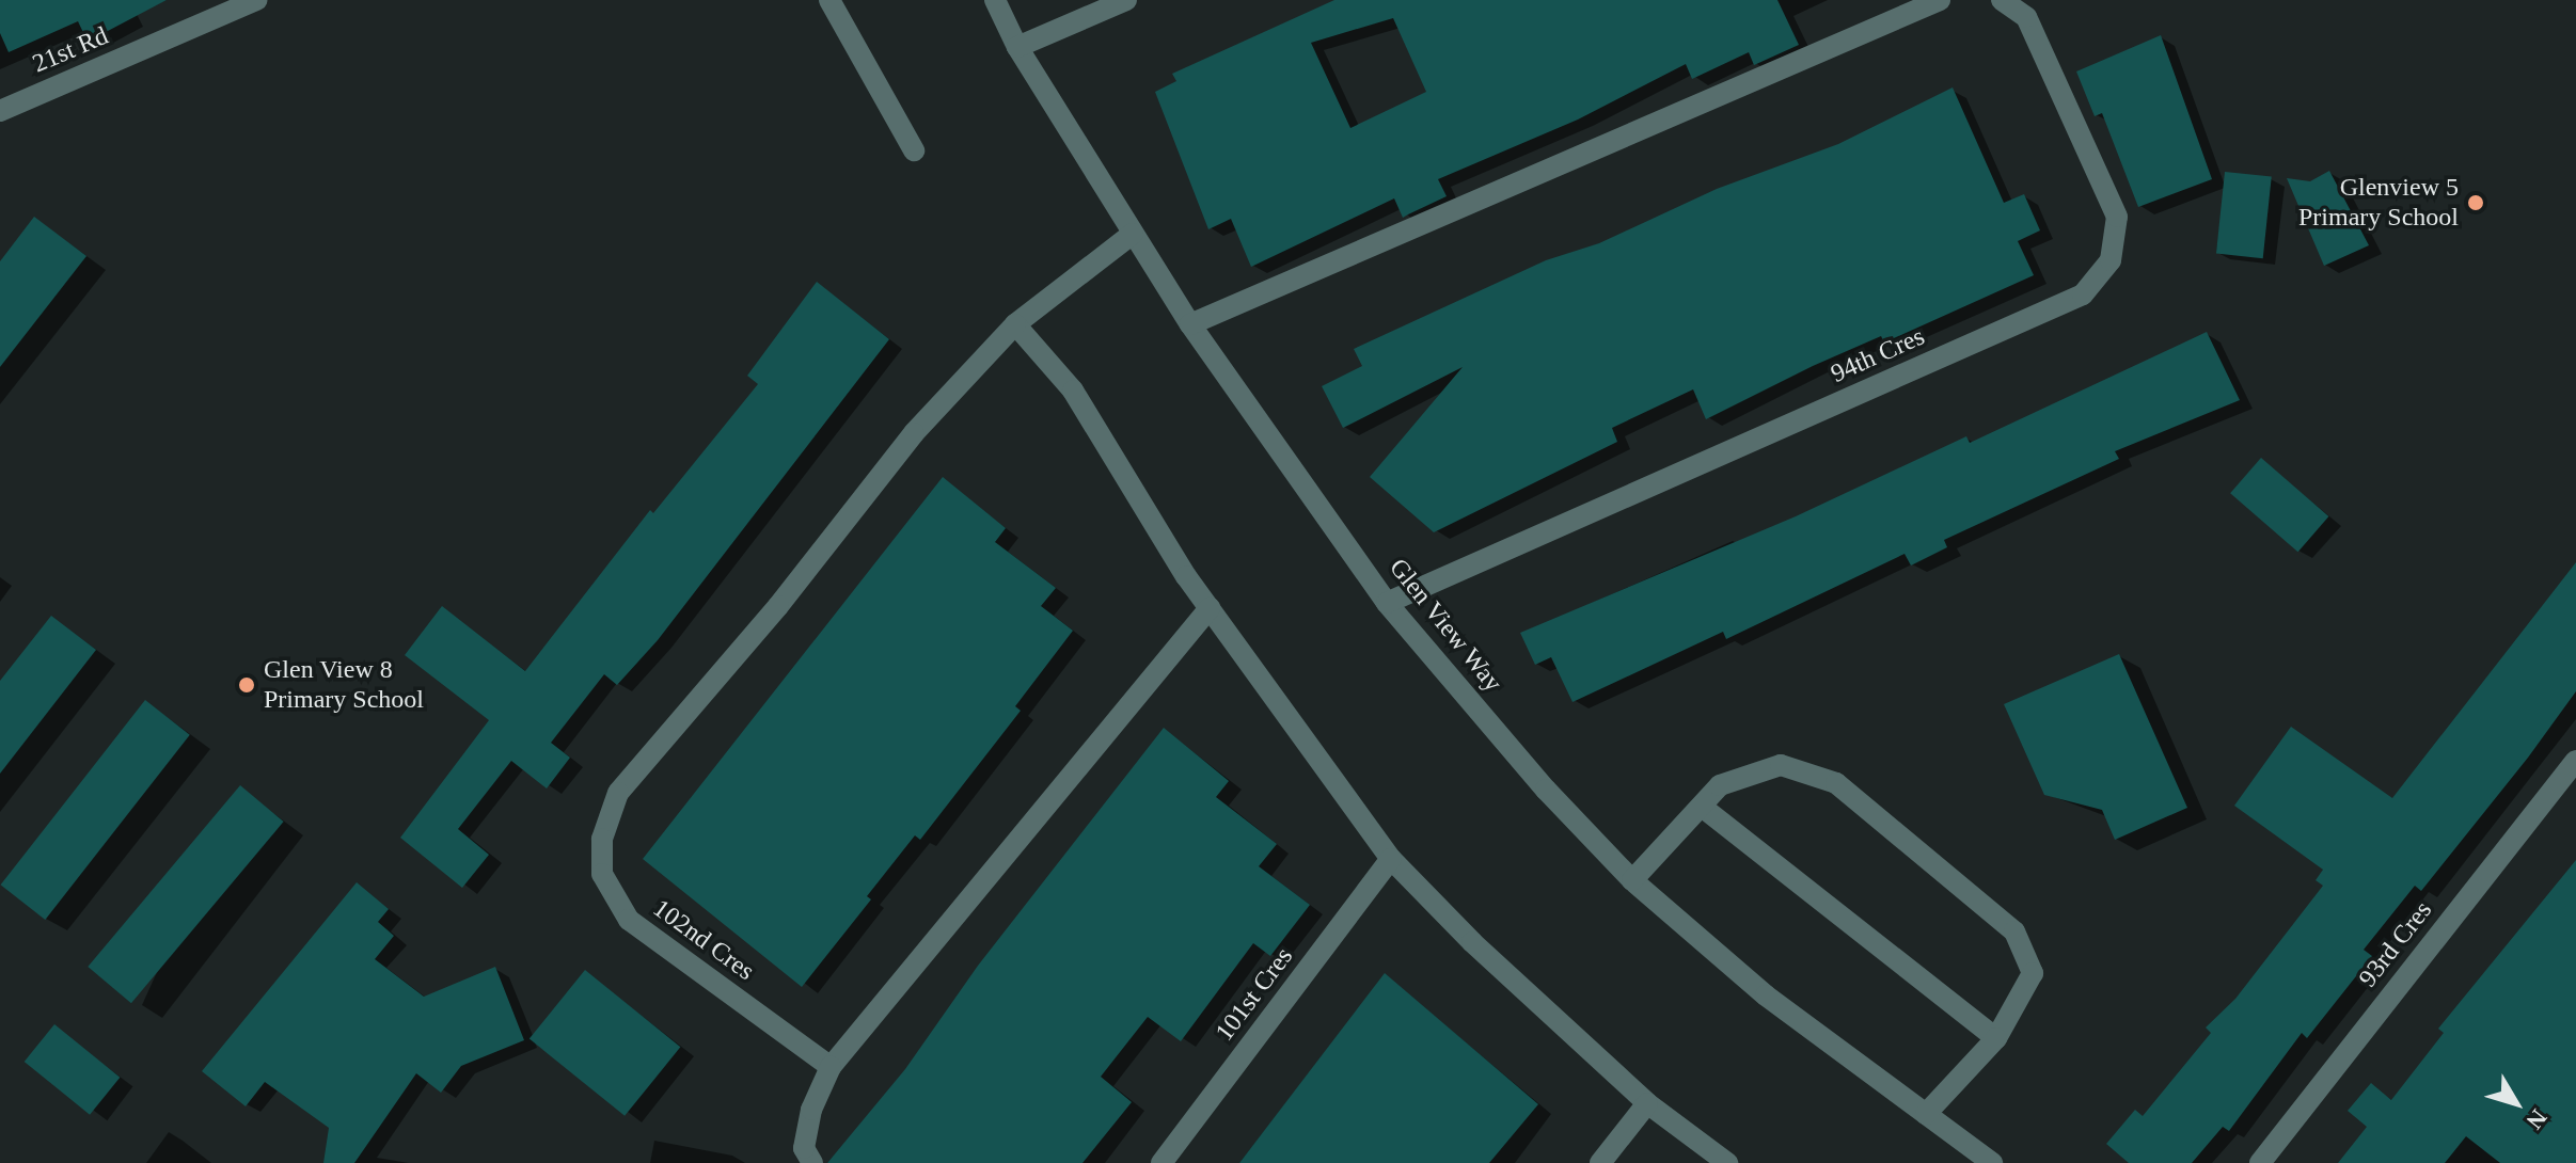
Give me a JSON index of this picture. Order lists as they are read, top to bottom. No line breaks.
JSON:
{"streets":{"street":["21st Rd","94th Cres","Glen View Way","102nd Cres","93rd Cres","101st Cres"]},"crossings":[["94th Cres","Glen View Way"],["Glen View Way","102nd Cres"]],"places":["Glenview 5 Primary School","Glen View 8 Primary School"],"north":"bottom right"}
